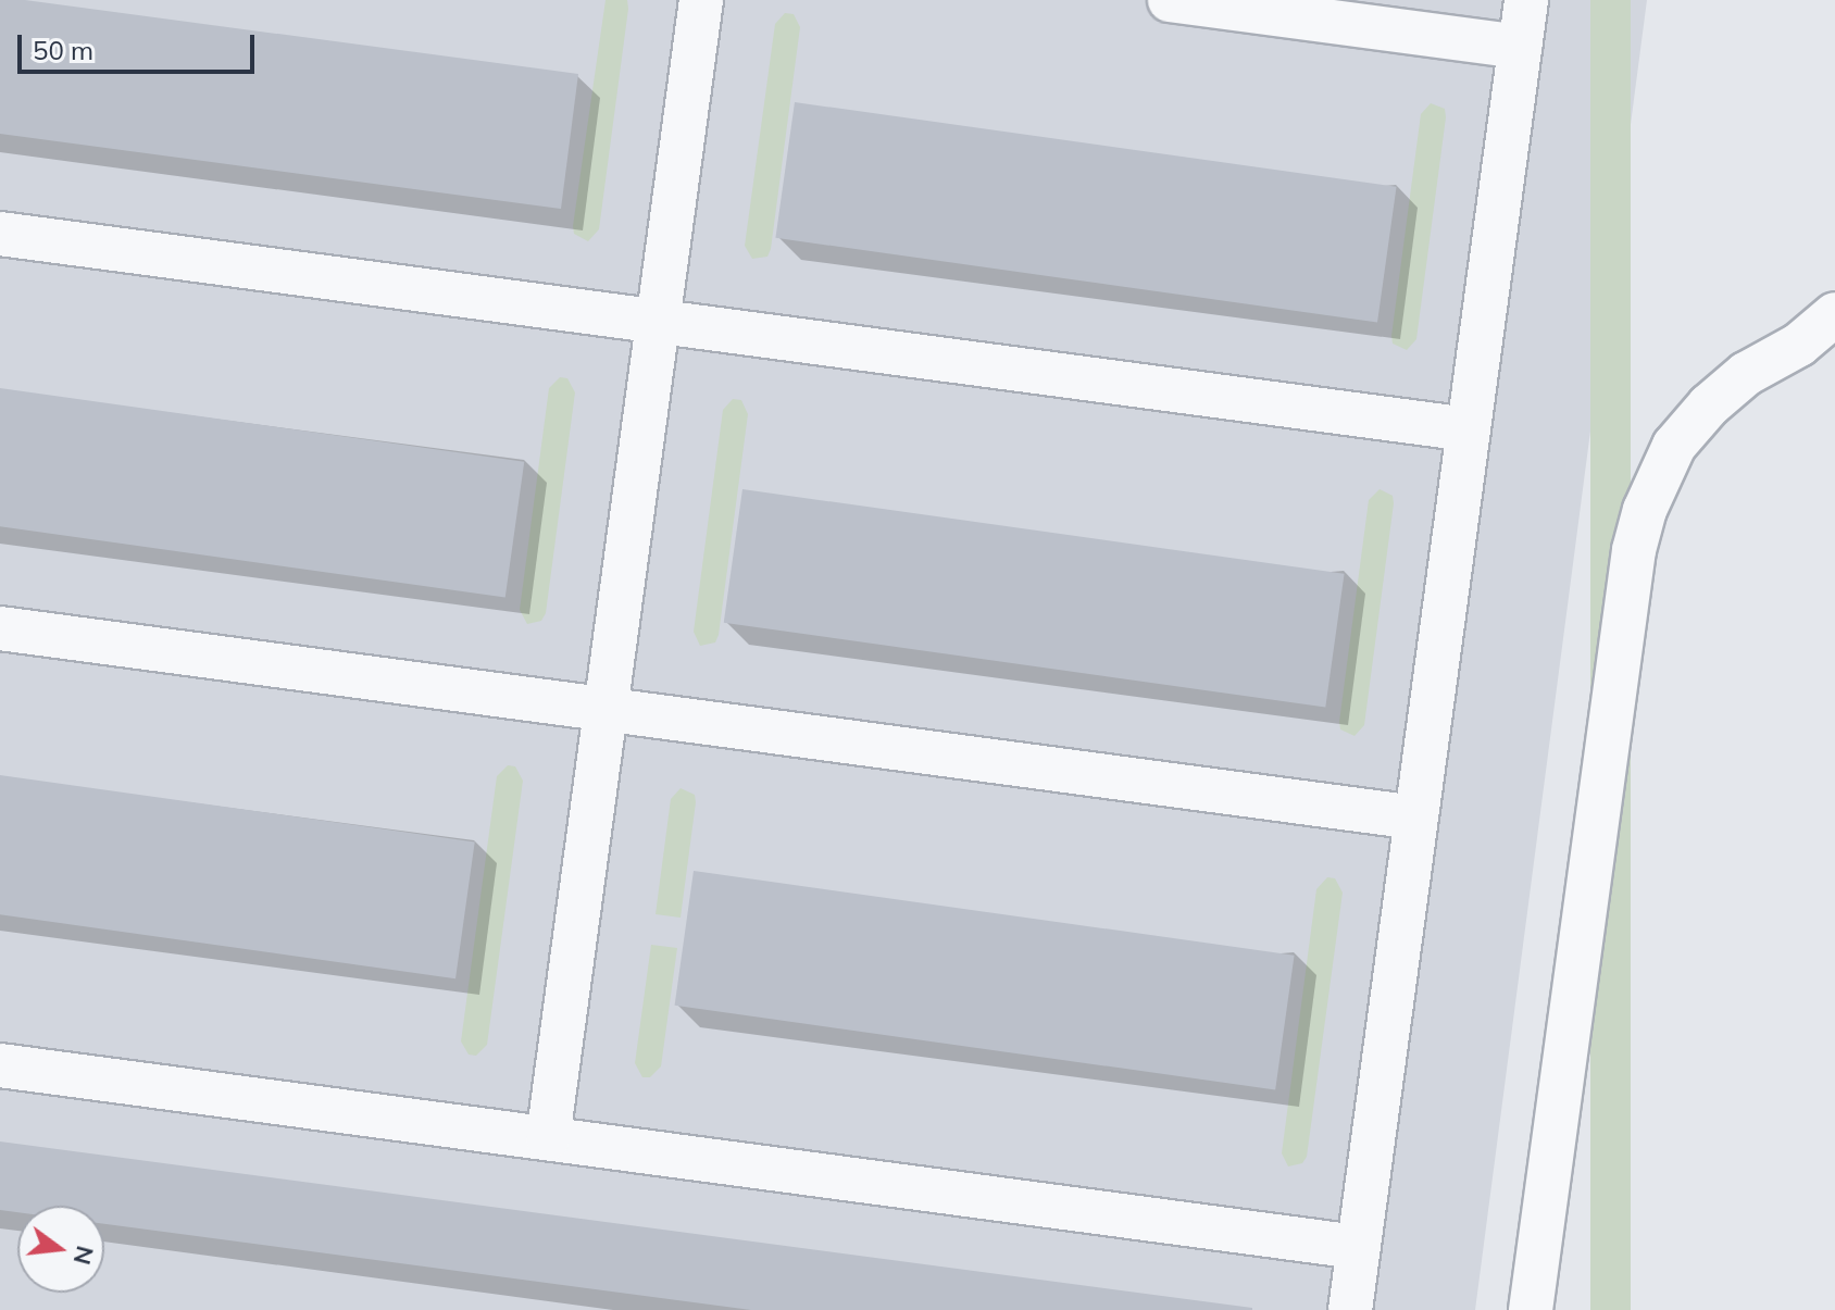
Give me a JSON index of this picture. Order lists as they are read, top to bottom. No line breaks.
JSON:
{"scale_bar":"50 m","north":"right"}
